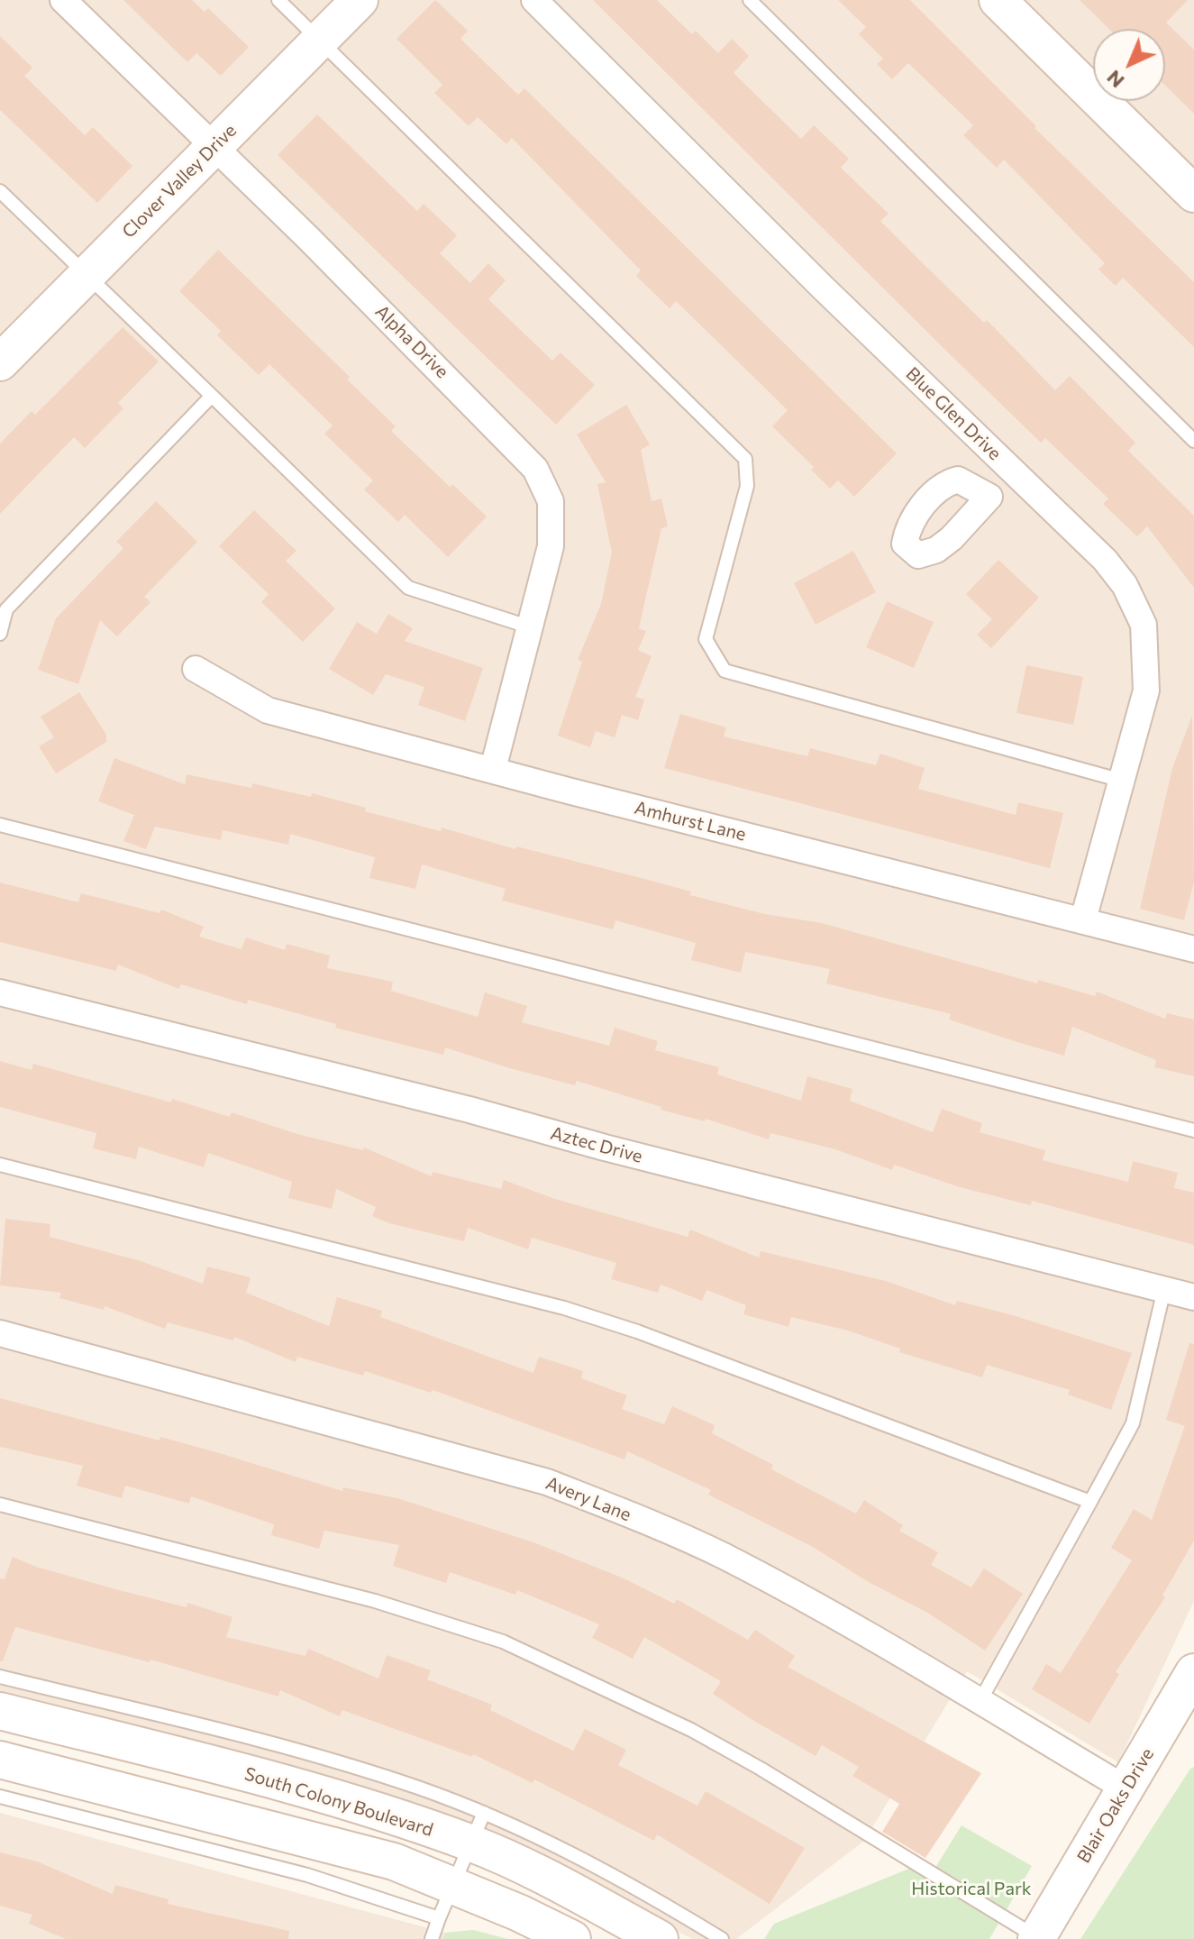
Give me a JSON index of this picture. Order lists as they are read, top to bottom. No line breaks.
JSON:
{"streets":{"main road":["Clover Valley Drive","South Colony Boulevard","Blair Oaks Drive"],"street":["Alpha Drive","Blue Glen Drive","Amhurst Lane","Aztec Drive","Avery Lane"]},"crossings":[["Clover Valley Drive","Alpha Drive"],["Alpha Drive","Amhurst Lane"],["Blue Glen Drive","Amhurst Lane"],["Avery Lane","Blair Oaks Drive"]],"parks":["Historical Park"],"north":"bottom left"}
